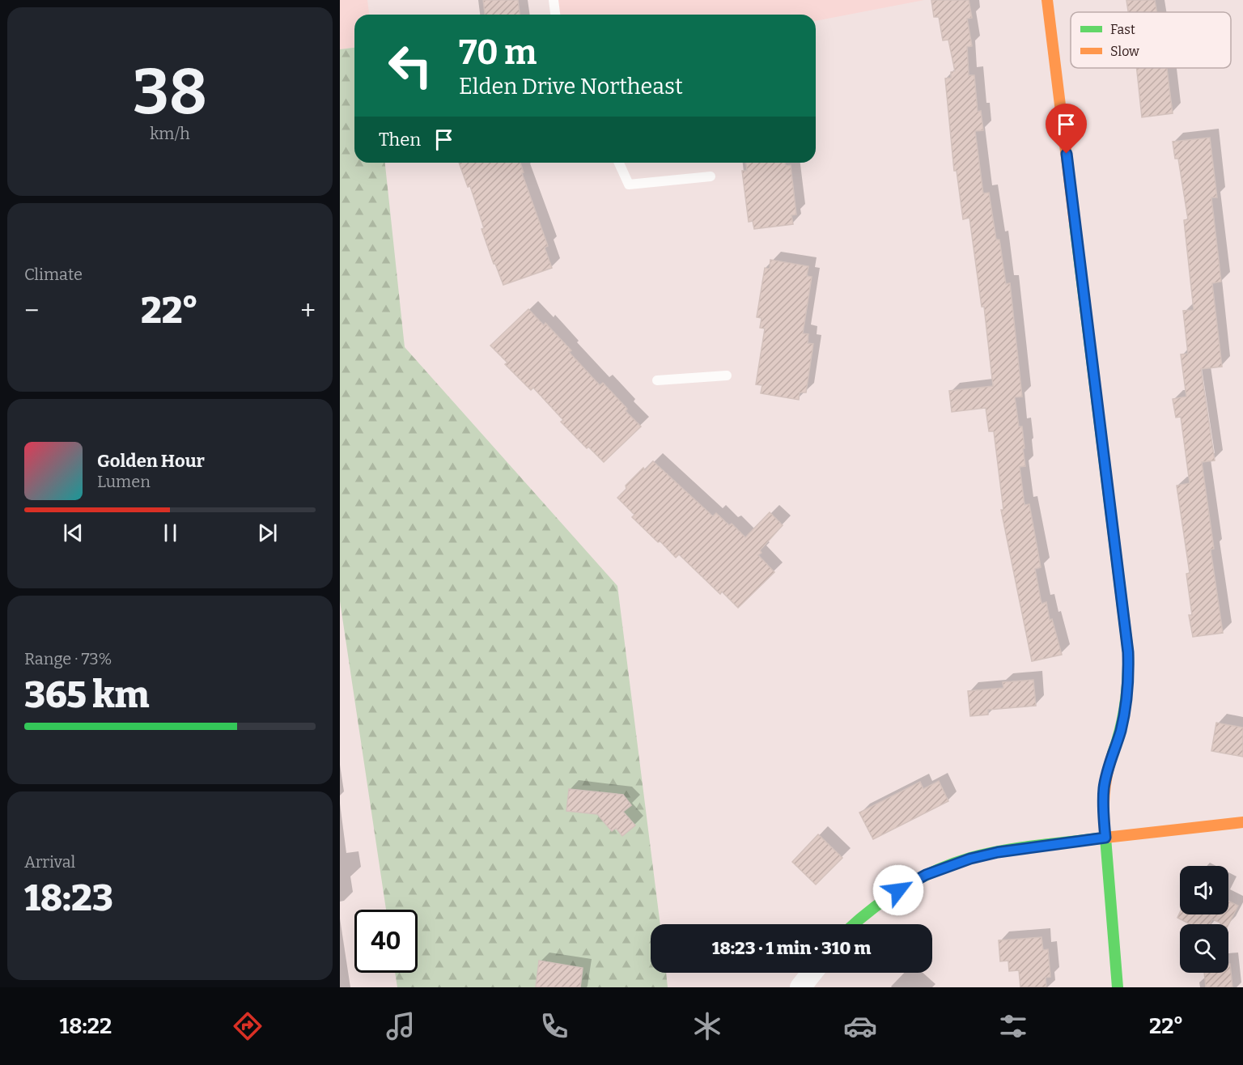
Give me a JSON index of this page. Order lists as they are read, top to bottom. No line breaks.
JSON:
{"legend":["Fast","Slow"],"page":{"tile":[["38","km/h"],"Climate",["Range · 73%","365 km"],["Arrival","18:23"]],"turn":["70 m","Elden Drive Northeast"],"then":"Then","heat":["−","22°","+"],"song":["Golden Hour","Lumen"],"limit":"40","trip":"18:23 · 1 min · 310 m","tabs":["18:22","22°"]}}
